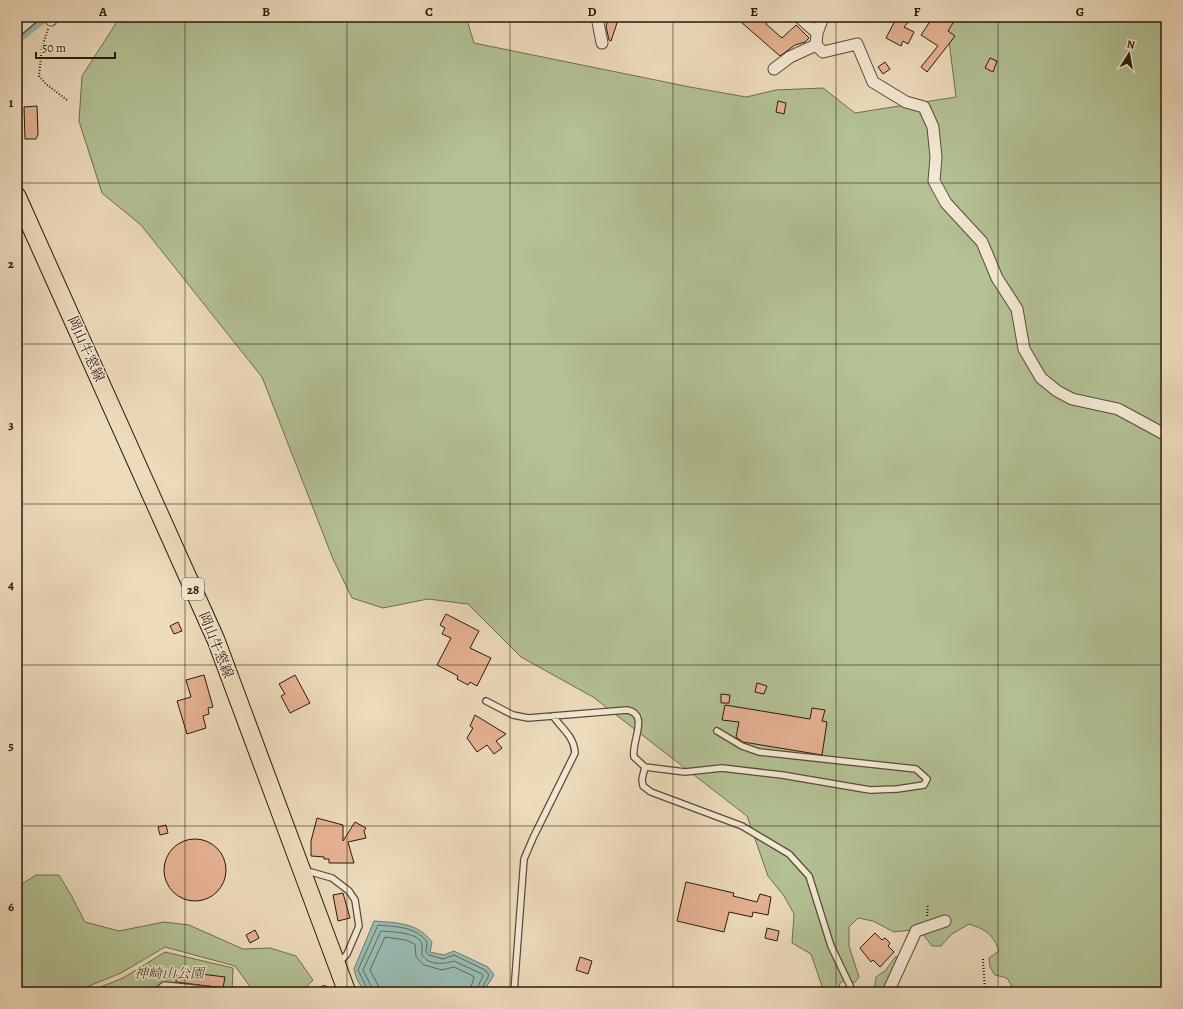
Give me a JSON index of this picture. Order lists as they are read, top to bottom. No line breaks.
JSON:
{"streets":{"main road":["岡山牛窓線","28"]},"parks":["神崎山公園"],"scale_bar":"50 m","north":"top","grid":{"columns":["A","B","C","D","E","F","G"],"rows":["1","2","3","4","5","6"]}}
